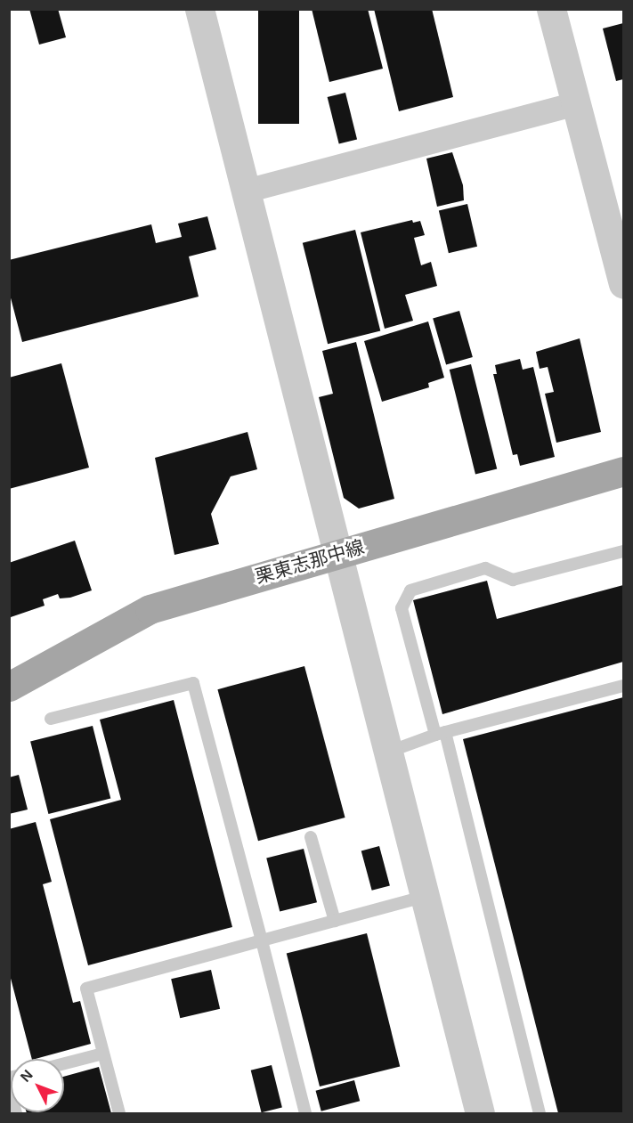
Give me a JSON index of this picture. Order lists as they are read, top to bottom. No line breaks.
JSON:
{"streets":{"main road":["栗東志那中線"]},"north":"top left"}
